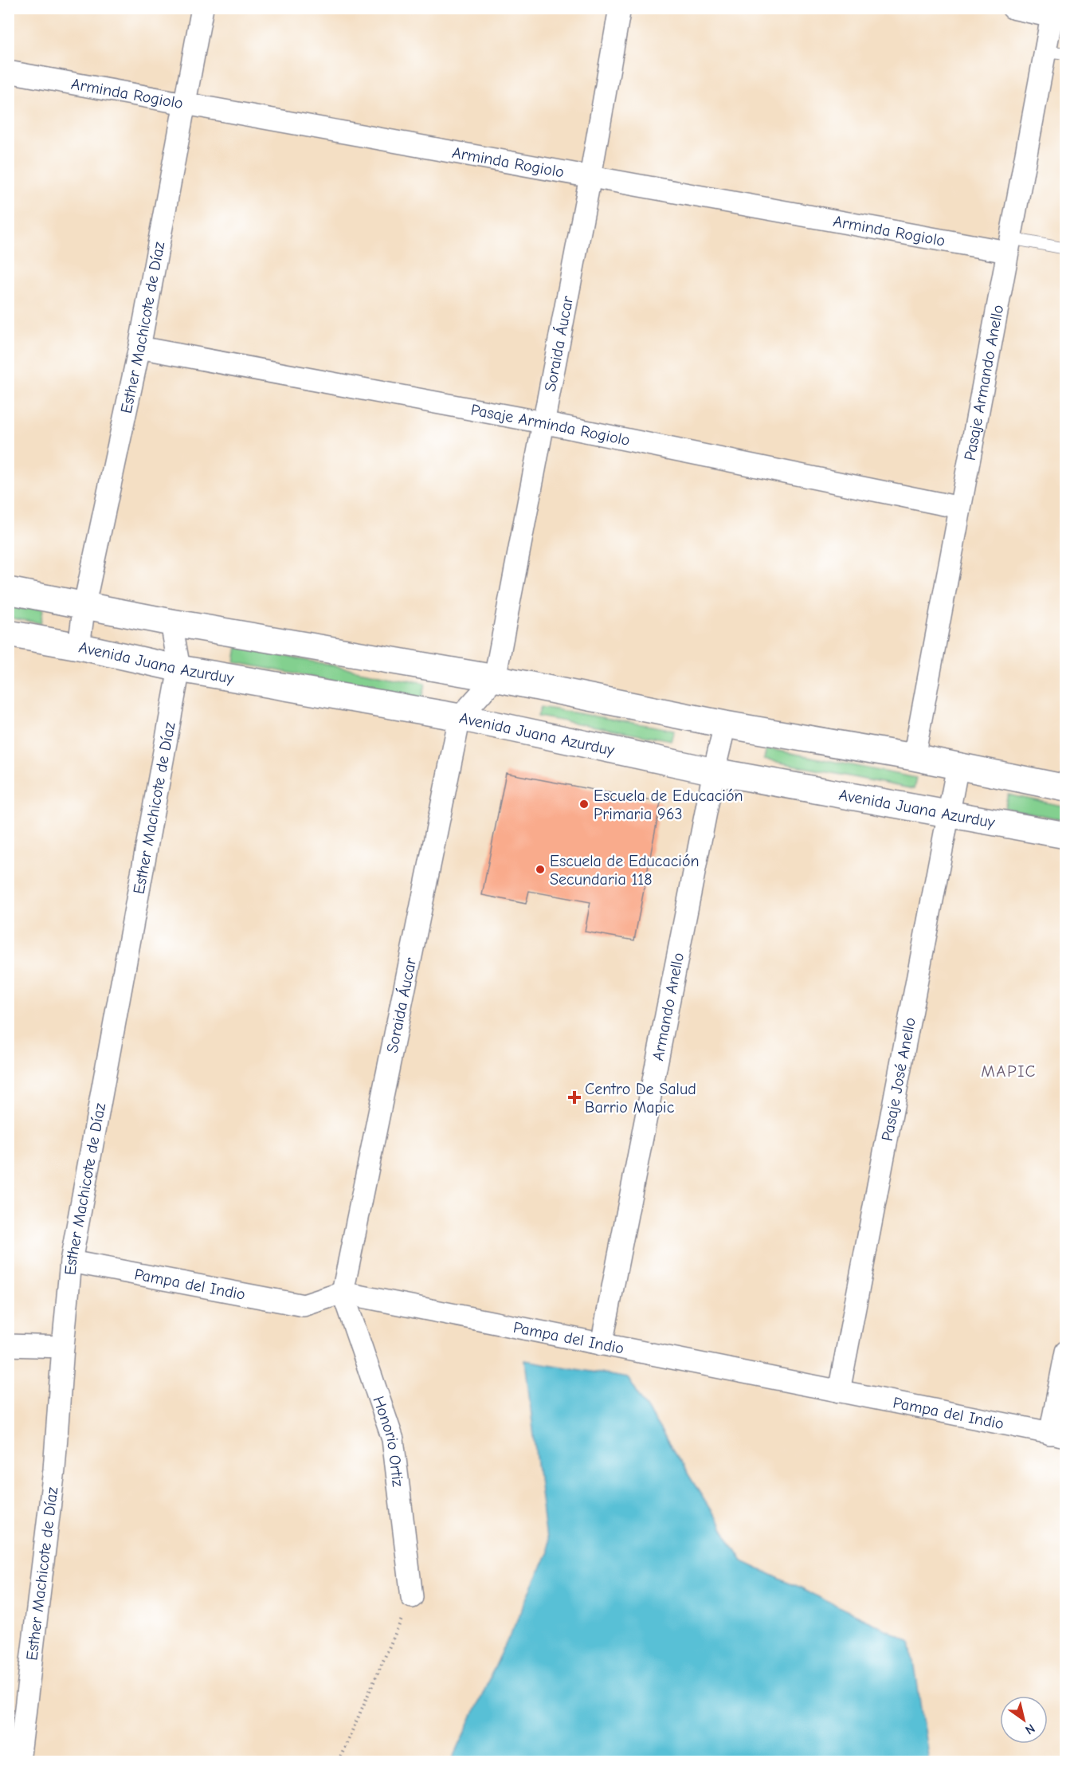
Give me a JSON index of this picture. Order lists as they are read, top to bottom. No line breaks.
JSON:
{"streets":{"main road":["Avenida Juana Azurduy"],"street":["Arminda Rogiolo","Esther Machicote de Díaz","Soraida Áucar","Pasaje Armando Anello","Pasaje Arminda Rogiolo","Armando Anello","Pasaje José Anello","Pampa del Indio","Honorio Ortiz"]},"crossings":[["Arminda Rogiolo","Esther Machicote de Díaz"],["Arminda Rogiolo","Soraida Áucar"],["Arminda Rogiolo","Pasaje Armando Anello"],["Esther Machicote de Díaz","Pasaje Arminda Rogiolo"],["Esther Machicote de Díaz","Avenida Juana Azurduy"],["Esther Machicote de Díaz","Pampa del Indio"],["Soraida Áucar","Pasaje Arminda Rogiolo"],["Soraida Áucar","Avenida Juana Azurduy"],["Soraida Áucar","Pampa del Indio"],["Soraida Áucar","Honorio Ortiz"],["Pasaje Armando Anello","Pasaje Arminda Rogiolo"],["Avenida Juana Azurduy","Armando Anello"],["Avenida Juana Azurduy","Pasaje José Anello"],["Armando Anello","Pampa del Indio"],["Pasaje José Anello","Pampa del Indio"],["Pampa del Indio","Honorio Ortiz"]],"districts":["MAPIC"],"places":{"other":["Escuela de Educación Primaria 963","Escuela de Educación Secundaria 118"],"health":["Centro De Salud Barrio Mapic"]},"north":"bottom right"}
